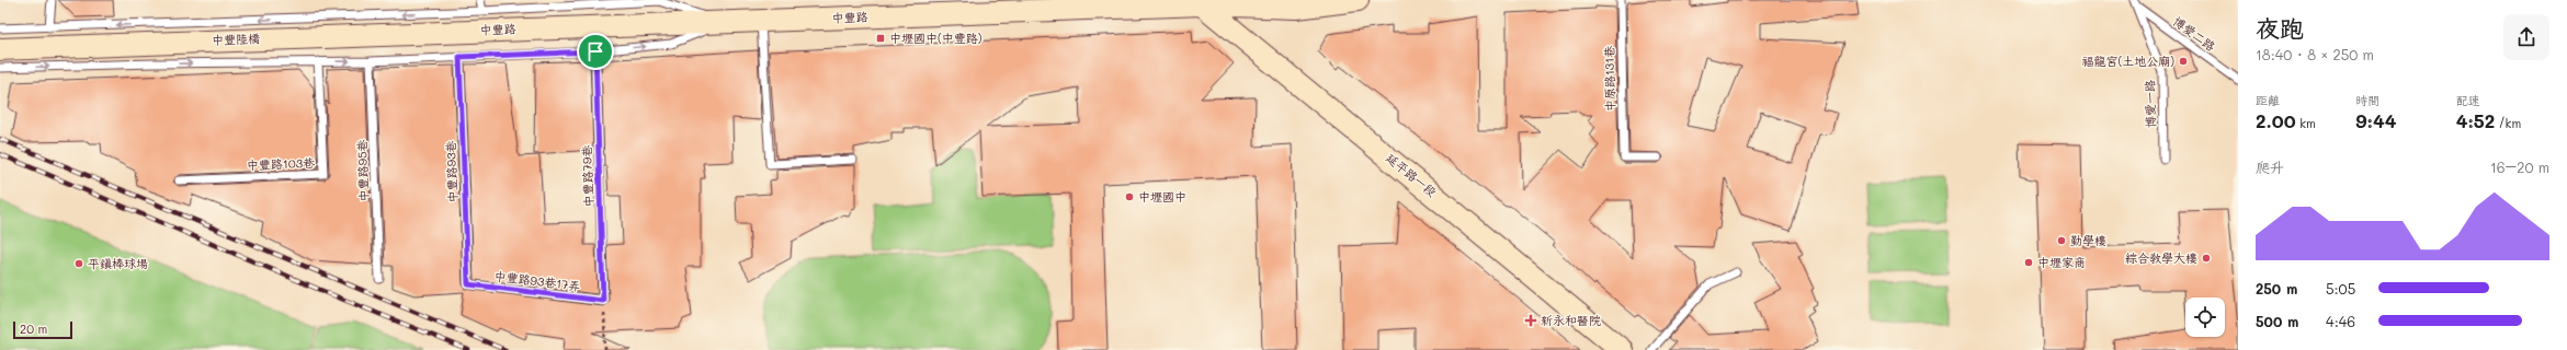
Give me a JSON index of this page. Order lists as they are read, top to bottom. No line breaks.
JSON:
{"streets":{"main road":["中豐路","中豐陸橋","延平路一段"],"lane":["博愛二路","中原路131巷","博愛一路","中豐路103巷","中豐路95巷","中豐路93巷","中豐路79巷","中豐路93巷17弄"]},"crossings":[["中豐路","中豐陸橋"],["中豐路","延平路一段"],["博愛二路","博愛一路"],["中豐路93巷","中豐路93巷17弄"],["中豐路79巷","中豐路93巷17弄"]],"places":{"transit":["中壢國中(中豐路)"],"other":["福龍宮(土地公廟)","中壢國中","勤學樓","綜合教學大樓","中壢家商","平鎮棒球場"],"health":["新永和醫院"]},"scale_bar":"20 m","page":{"heading":["夜跑","18:40 · 8 × 250 m"],"stats":[["距離","2.00 km"],["時間","9:44"],["配速","4:52 /km"]],"chart":["爬升","16–20 m"],"list":[{"name":"250 m","note":"5:05"},{"name":"500 m","note":"4:46"}],"scale":"20 m"}}
